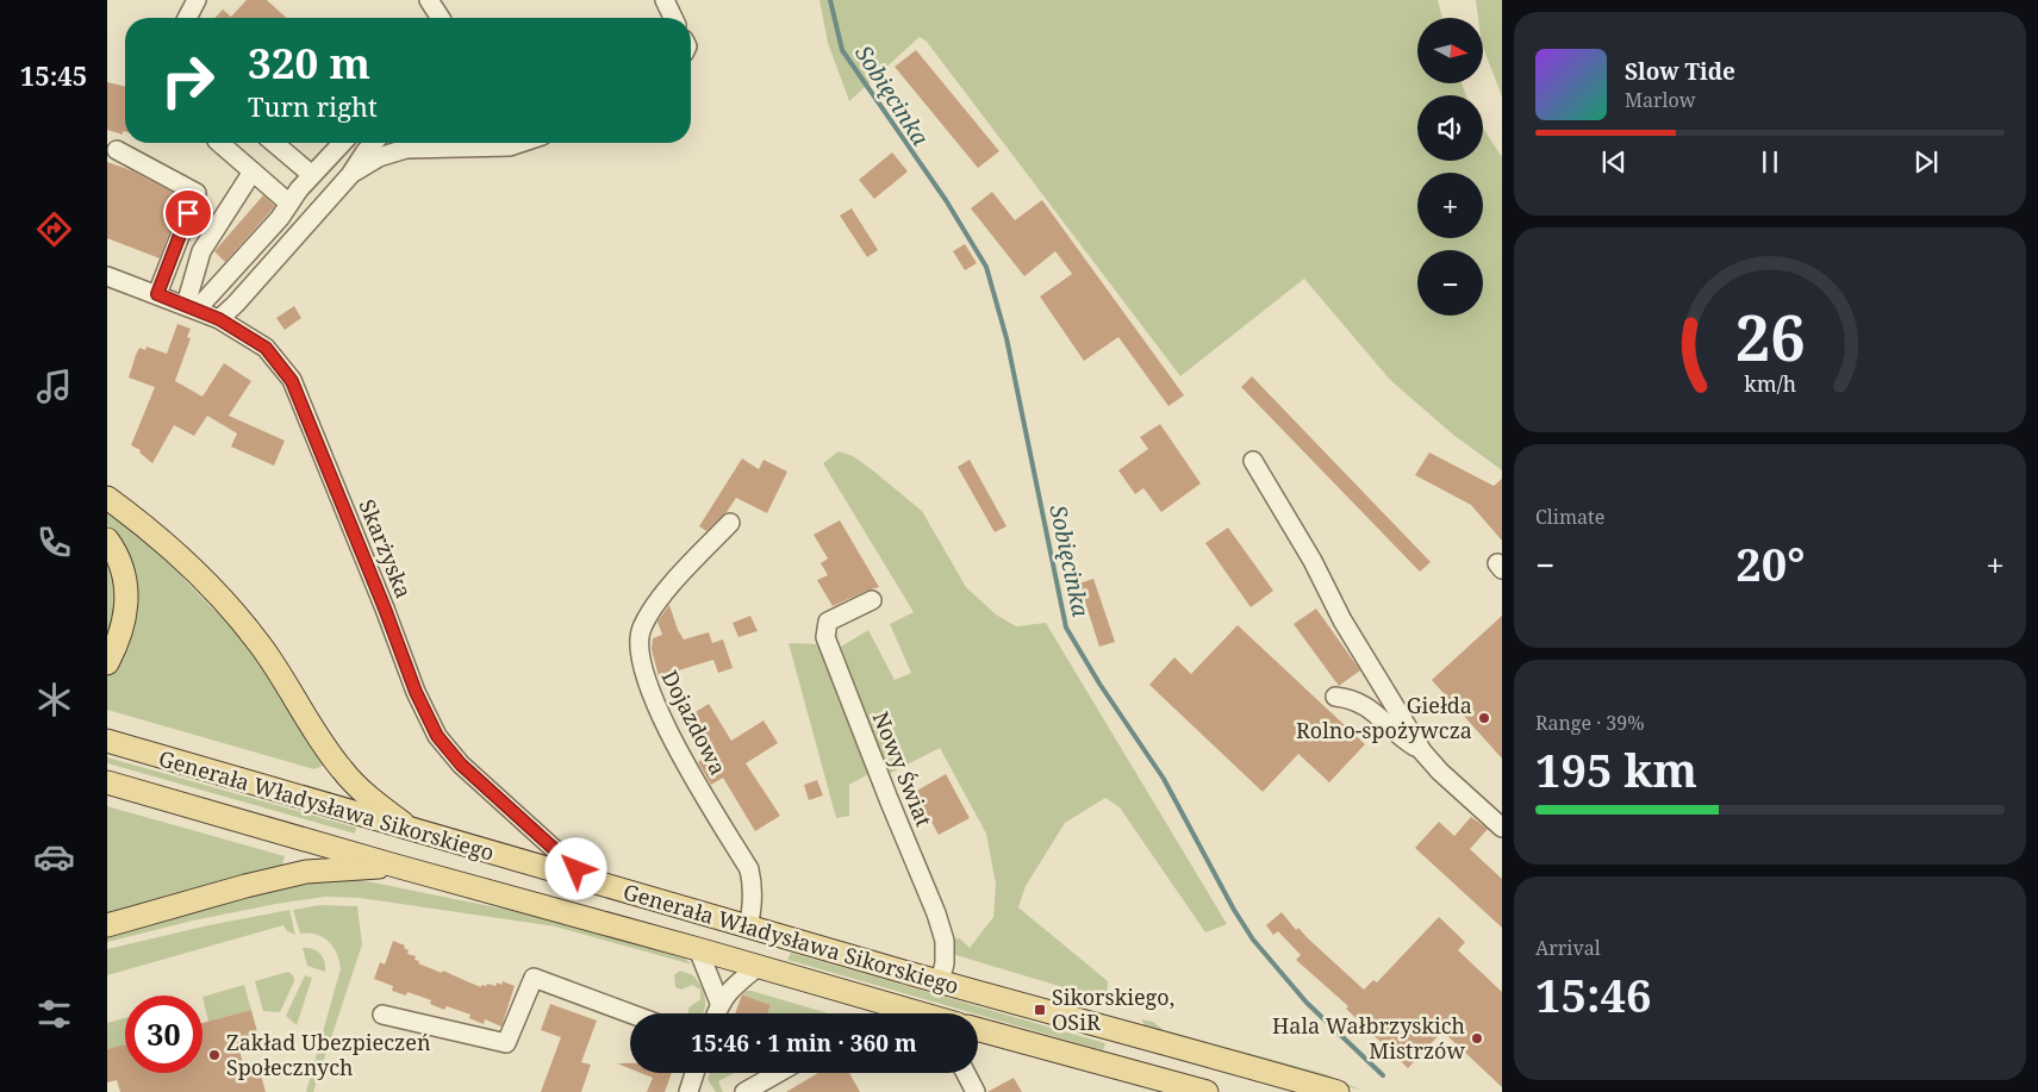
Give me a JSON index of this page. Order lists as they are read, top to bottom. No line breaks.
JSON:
{"streets":{"main road":["Generała Władysława Sikorskiego"],"street":["Skarżyska","Dojazdowa","Nowy Świat"]},"crossings":[["Skarżyska","Generała Władysława Sikorskiego"],["Dojazdowa","Generała Władysława Sikorskiego"],["Nowy Świat","Generała Władysława Sikorskiego"]],"water":["Sobięcinka"],"places":{"other":["Giełda Rolno-spożywcza","Hala Wałbrzyskich Mistrzów","Zakład Ubezpieczeń Społecznych"],"transit":["Sikorskiego, OSiR"]},"north":"right","page":{"tabs":"15:45","map_buttons":["+","−"],"turn":["320 m","Turn right"],"song":["Slow Tide","Marlow"],"tile":["Climate",["Range · 39%","195 km"],["Arrival","15:46"]],"heat":["−","20°","+"],"limit":"30","trip":"15:46 · 1 min · 360 m","gauge":["26","km/h"]}}
